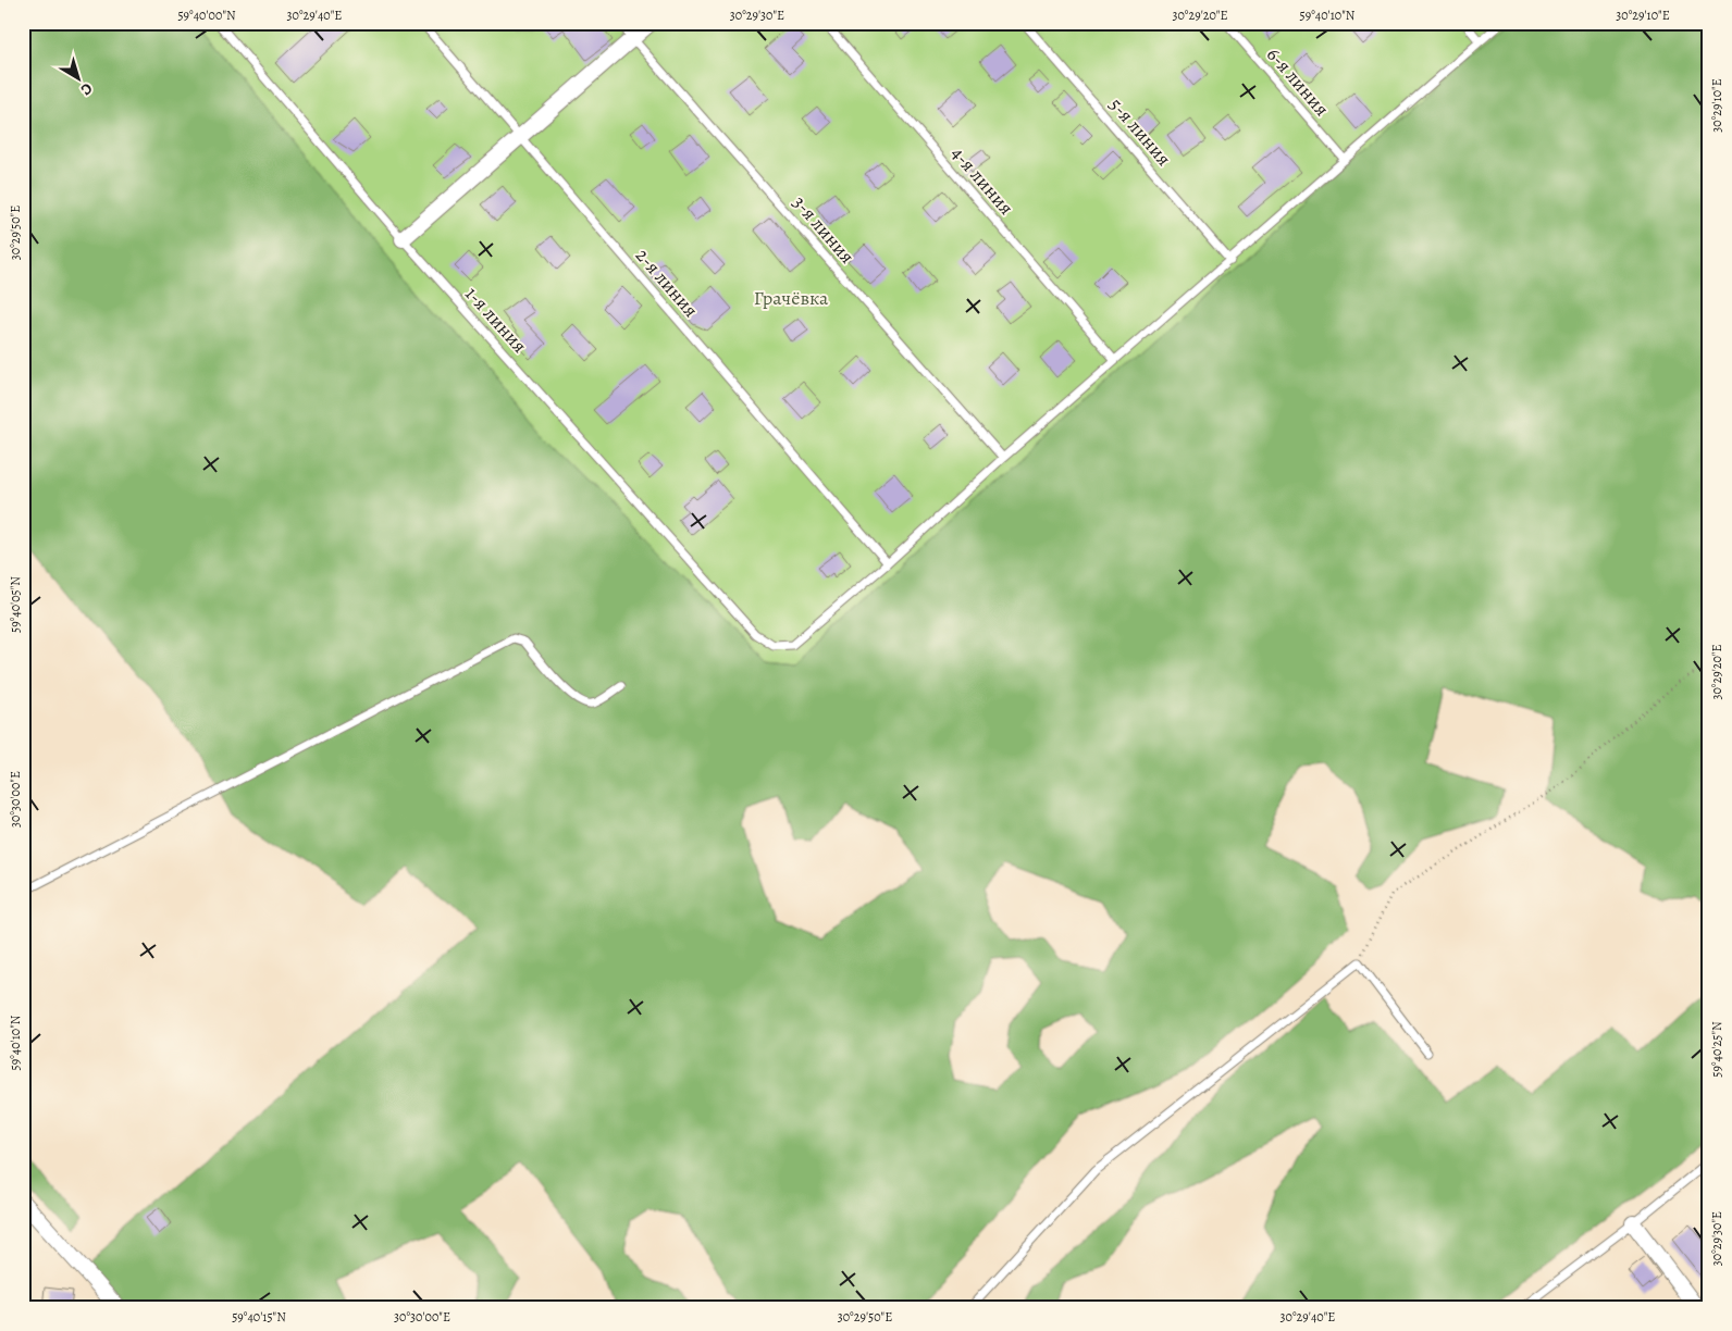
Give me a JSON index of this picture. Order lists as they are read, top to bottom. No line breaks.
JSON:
{"streets":{"lane":["6-я линия","5-я линия","4-я линия","3-я линия","2-я линия","1-я линия"]},"crossings":[["2-я линия","1-я линия"]],"parks":["Грачёвка"],"north":"bottom right","coordinates":["59°40'00\"N","30°29'40\"E","30°29'30\"E","30°29'20\"E","59°40'10\"N","30°29'10\"E","30°29'50\"E","59°40'05\"N","30°30'00\"E","59°40'25\"N","59°40'15\"N"]}
